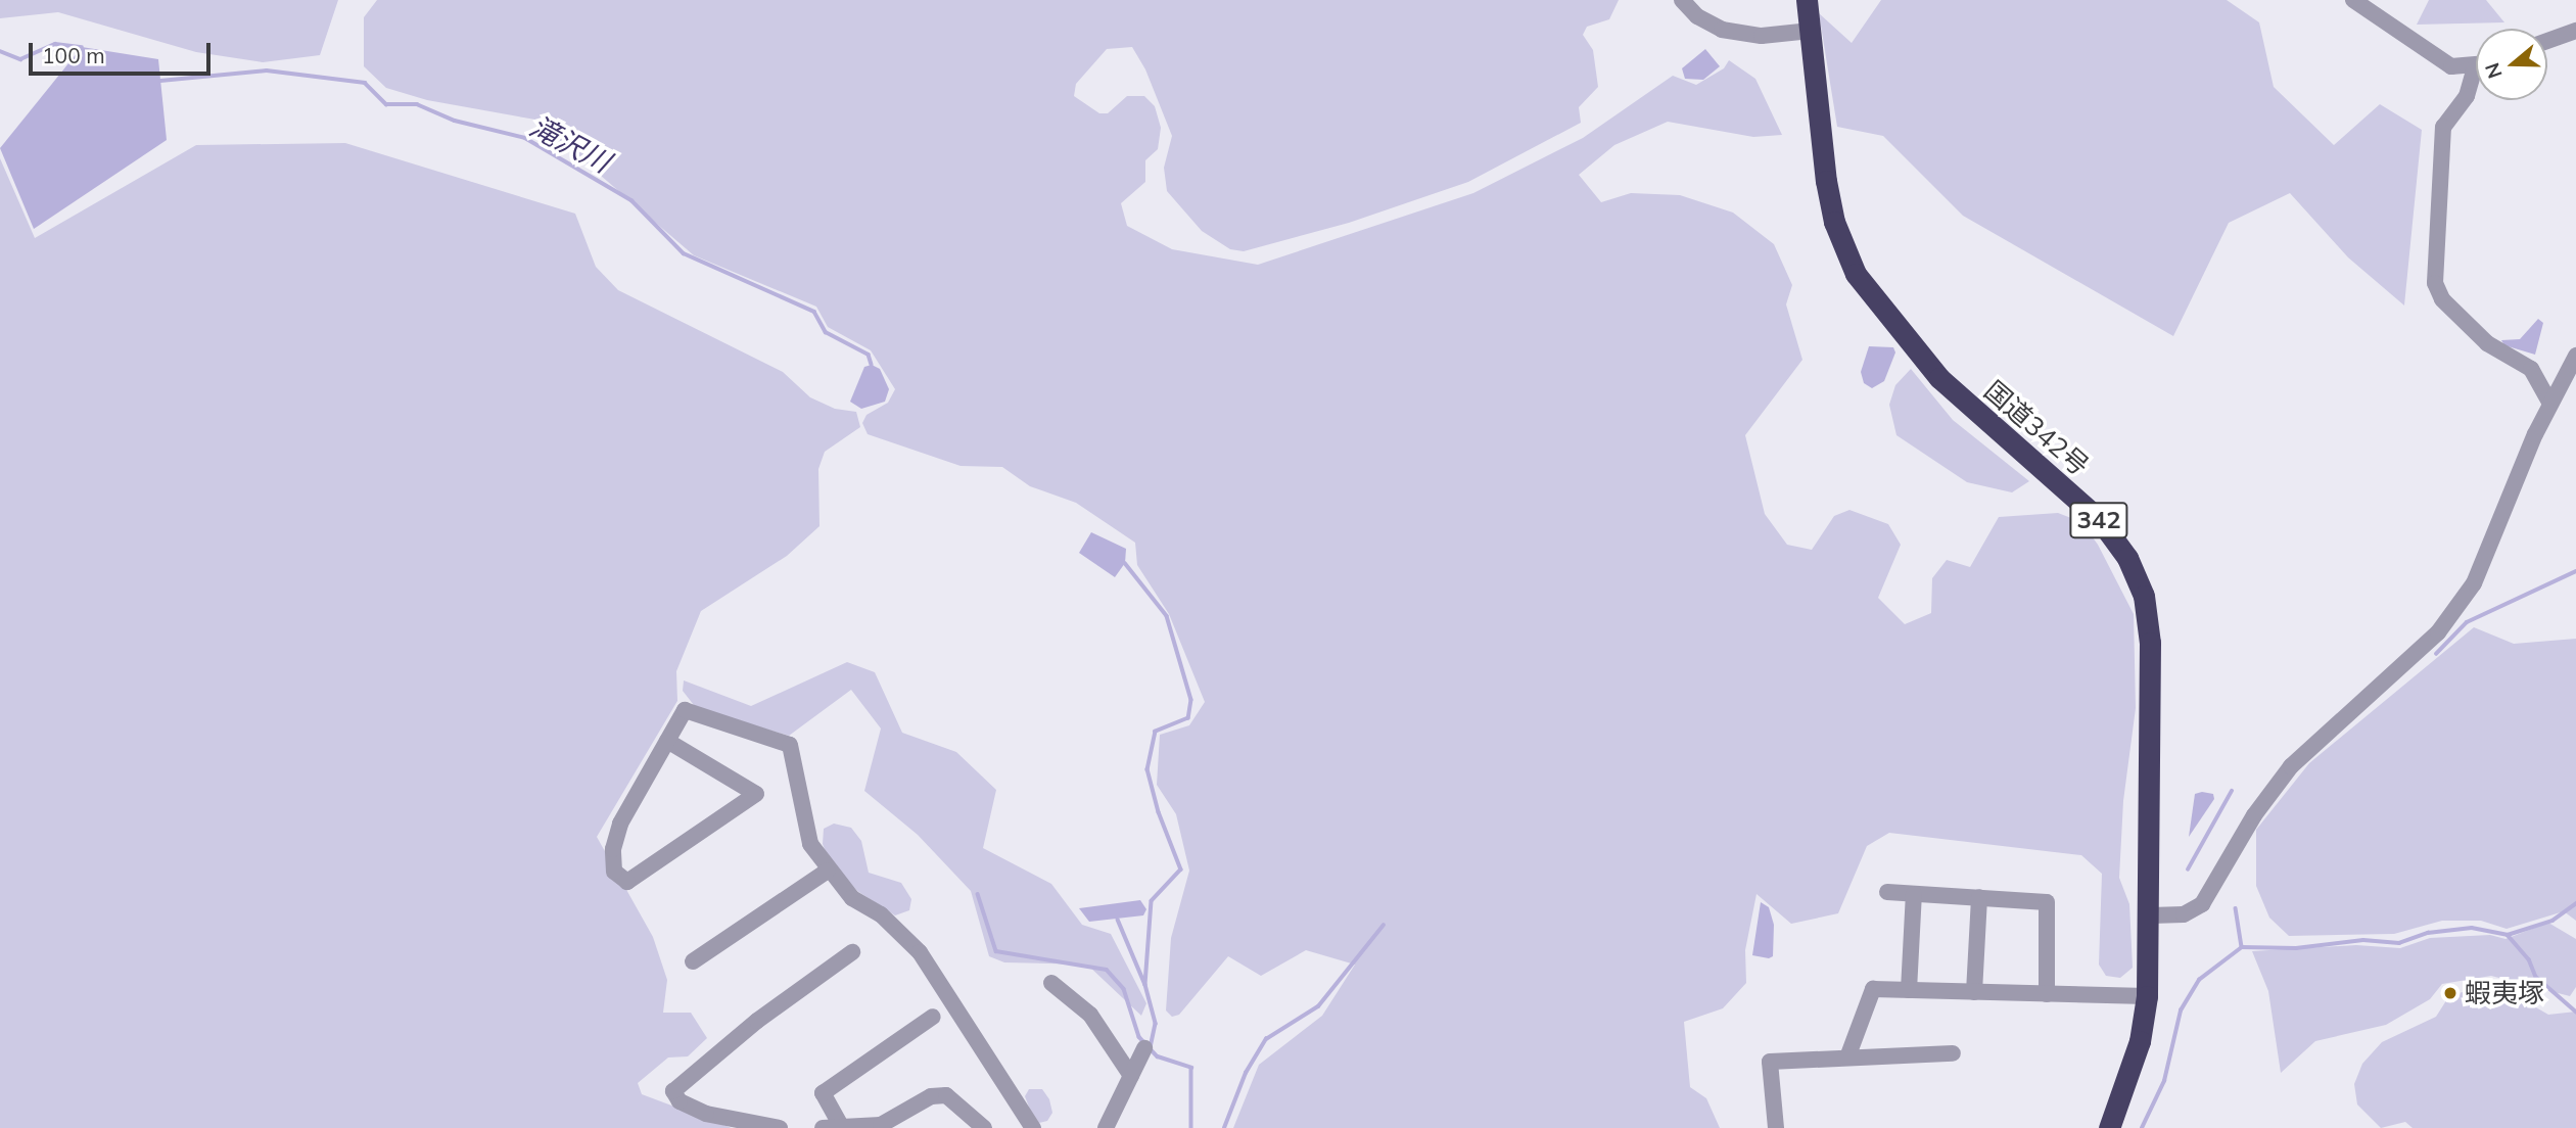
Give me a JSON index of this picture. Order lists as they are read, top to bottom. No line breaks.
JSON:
{"streets":{"highway":["国道342号","342"]},"water":["滝沢川"],"places":["蝦夷塚"],"scale_bar":"100 m","north":"left"}
